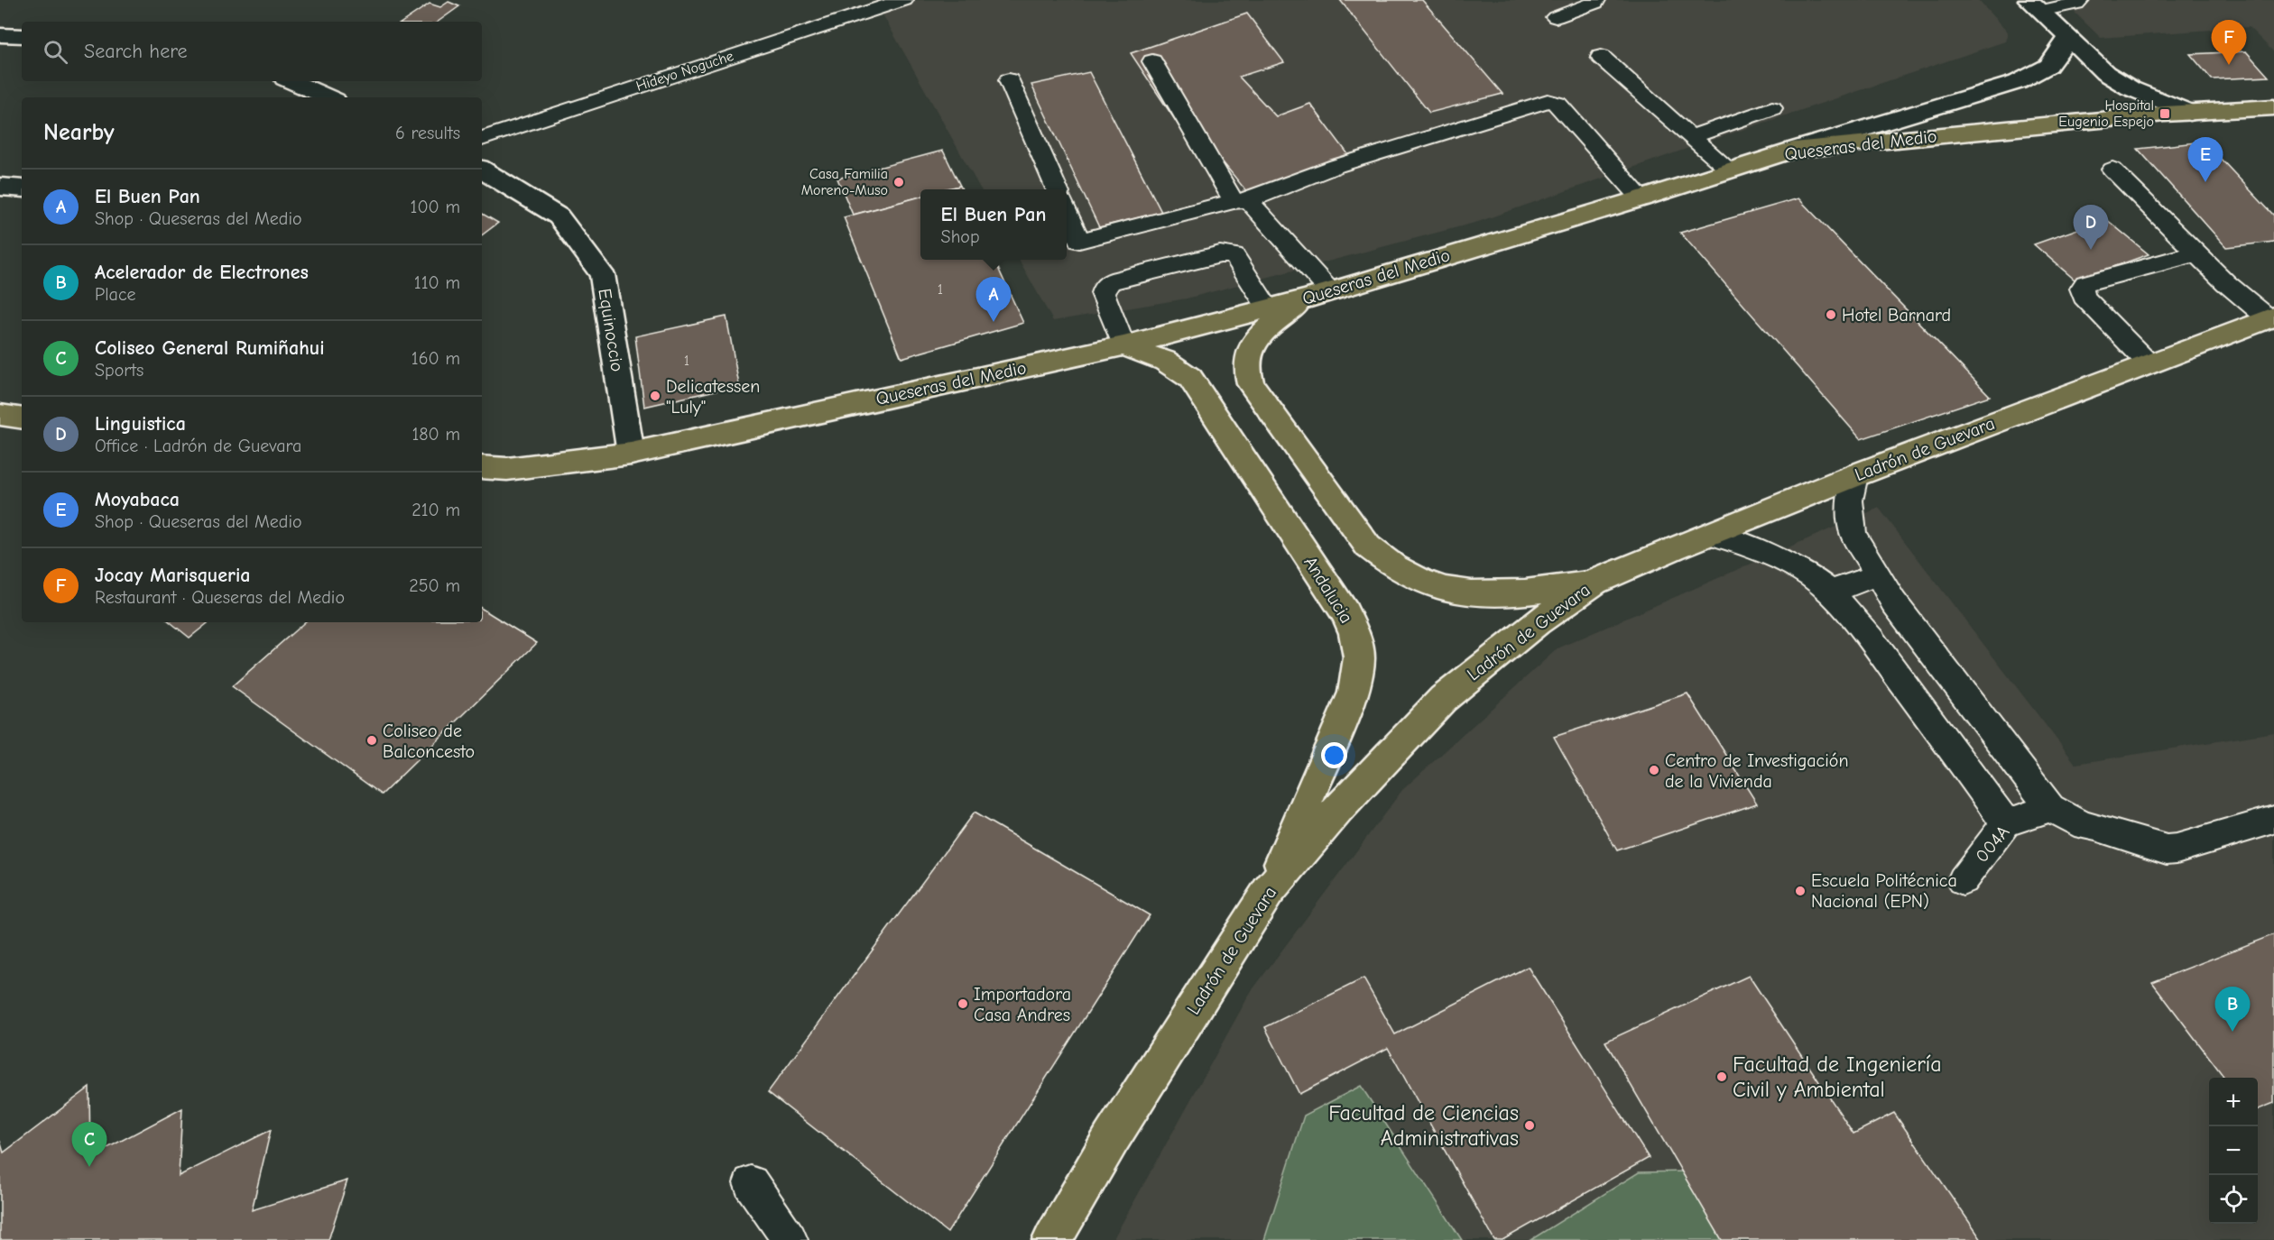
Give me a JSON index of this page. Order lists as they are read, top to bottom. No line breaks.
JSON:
{"streets":{"main road":["Queseras del Medio","Ladrón de Guevara","Andalucia"],"street":["Equinoccio"],"lane":["Hideyo Noguche","004A"]},"crossings":[["Queseras del Medio","Equinoccio"],["Queseras del Medio","Andalucia"],["Ladrón de Guevara","Andalucia"]],"places":{"transit":["Hospital Eugenio Espejo"],"other":["Casa Familia Moreno-Muso","Hotel Barnard","Delicatessen \"Luly\"","Coliseo de Balconcesto","Centro de Investigación de la Vivienda","Escuela Politécnica Nacional (EPN)","Importadora Casa Andres","Facultad de Ingeniería Civil y Ambiental","Facultad de Ciencias Administrativas"]},"house_numbers":["1","1"],"page":{"pins":["F","E","D","A","B","C"],"search":"Search here","heading":["Nearby","6 results"],"list":[{"mark":"A","name":"El Buen Pan","note":"Shop · Queseras del Medio","value":"100 m"},{"mark":"B","name":"Acelerador de Electrones","note":"Place","value":"110 m"},{"mark":"C","name":"Coliseo General Rumiñahui","note":"Sports","value":"160 m"},{"mark":"D","name":"Linguistica","note":"Office · Ladrón de Guevara","value":"180 m"},{"mark":"E","name":"Moyabaca","note":"Shop · Queseras del Medio","value":"210 m"},{"mark":"F","name":"Jocay Marisqueria","note":"Restaurant · Queseras del Medio","value":"250 m"}],"popup":["El Buen Pan","Shop"],"map_buttons":["+","−"]}}
